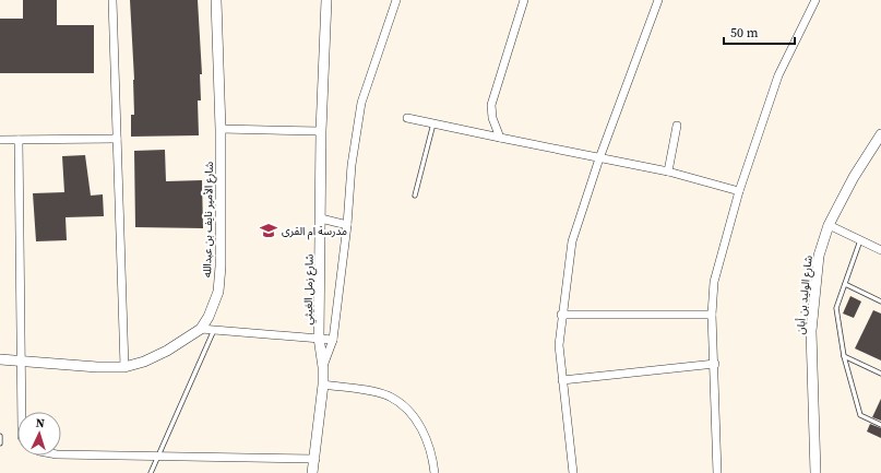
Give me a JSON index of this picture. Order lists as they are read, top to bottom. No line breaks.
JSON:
{"streets":{"street":["شارع الأمير نايف بن عبدالله","شارع زمل الغيثي","شارع الوليد بن أبان"]},"places":{"school or university":["مدرسة ام القرى"]},"scale_bar":"50 m","north":"top"}
